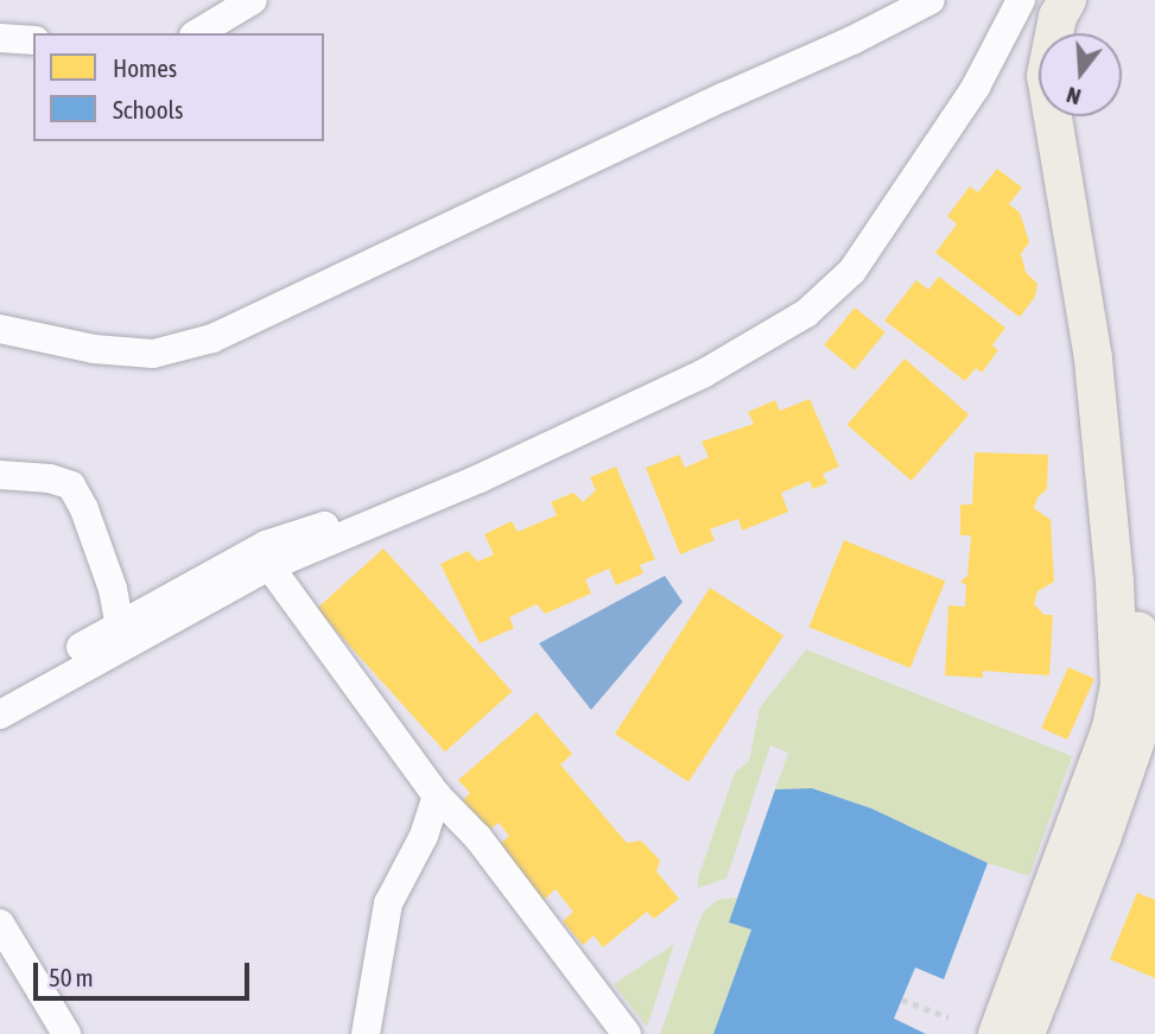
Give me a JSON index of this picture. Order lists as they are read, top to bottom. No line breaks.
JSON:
{"legend":["Homes","Schools"],"scale_bar":"50 m","north":"bottom"}
